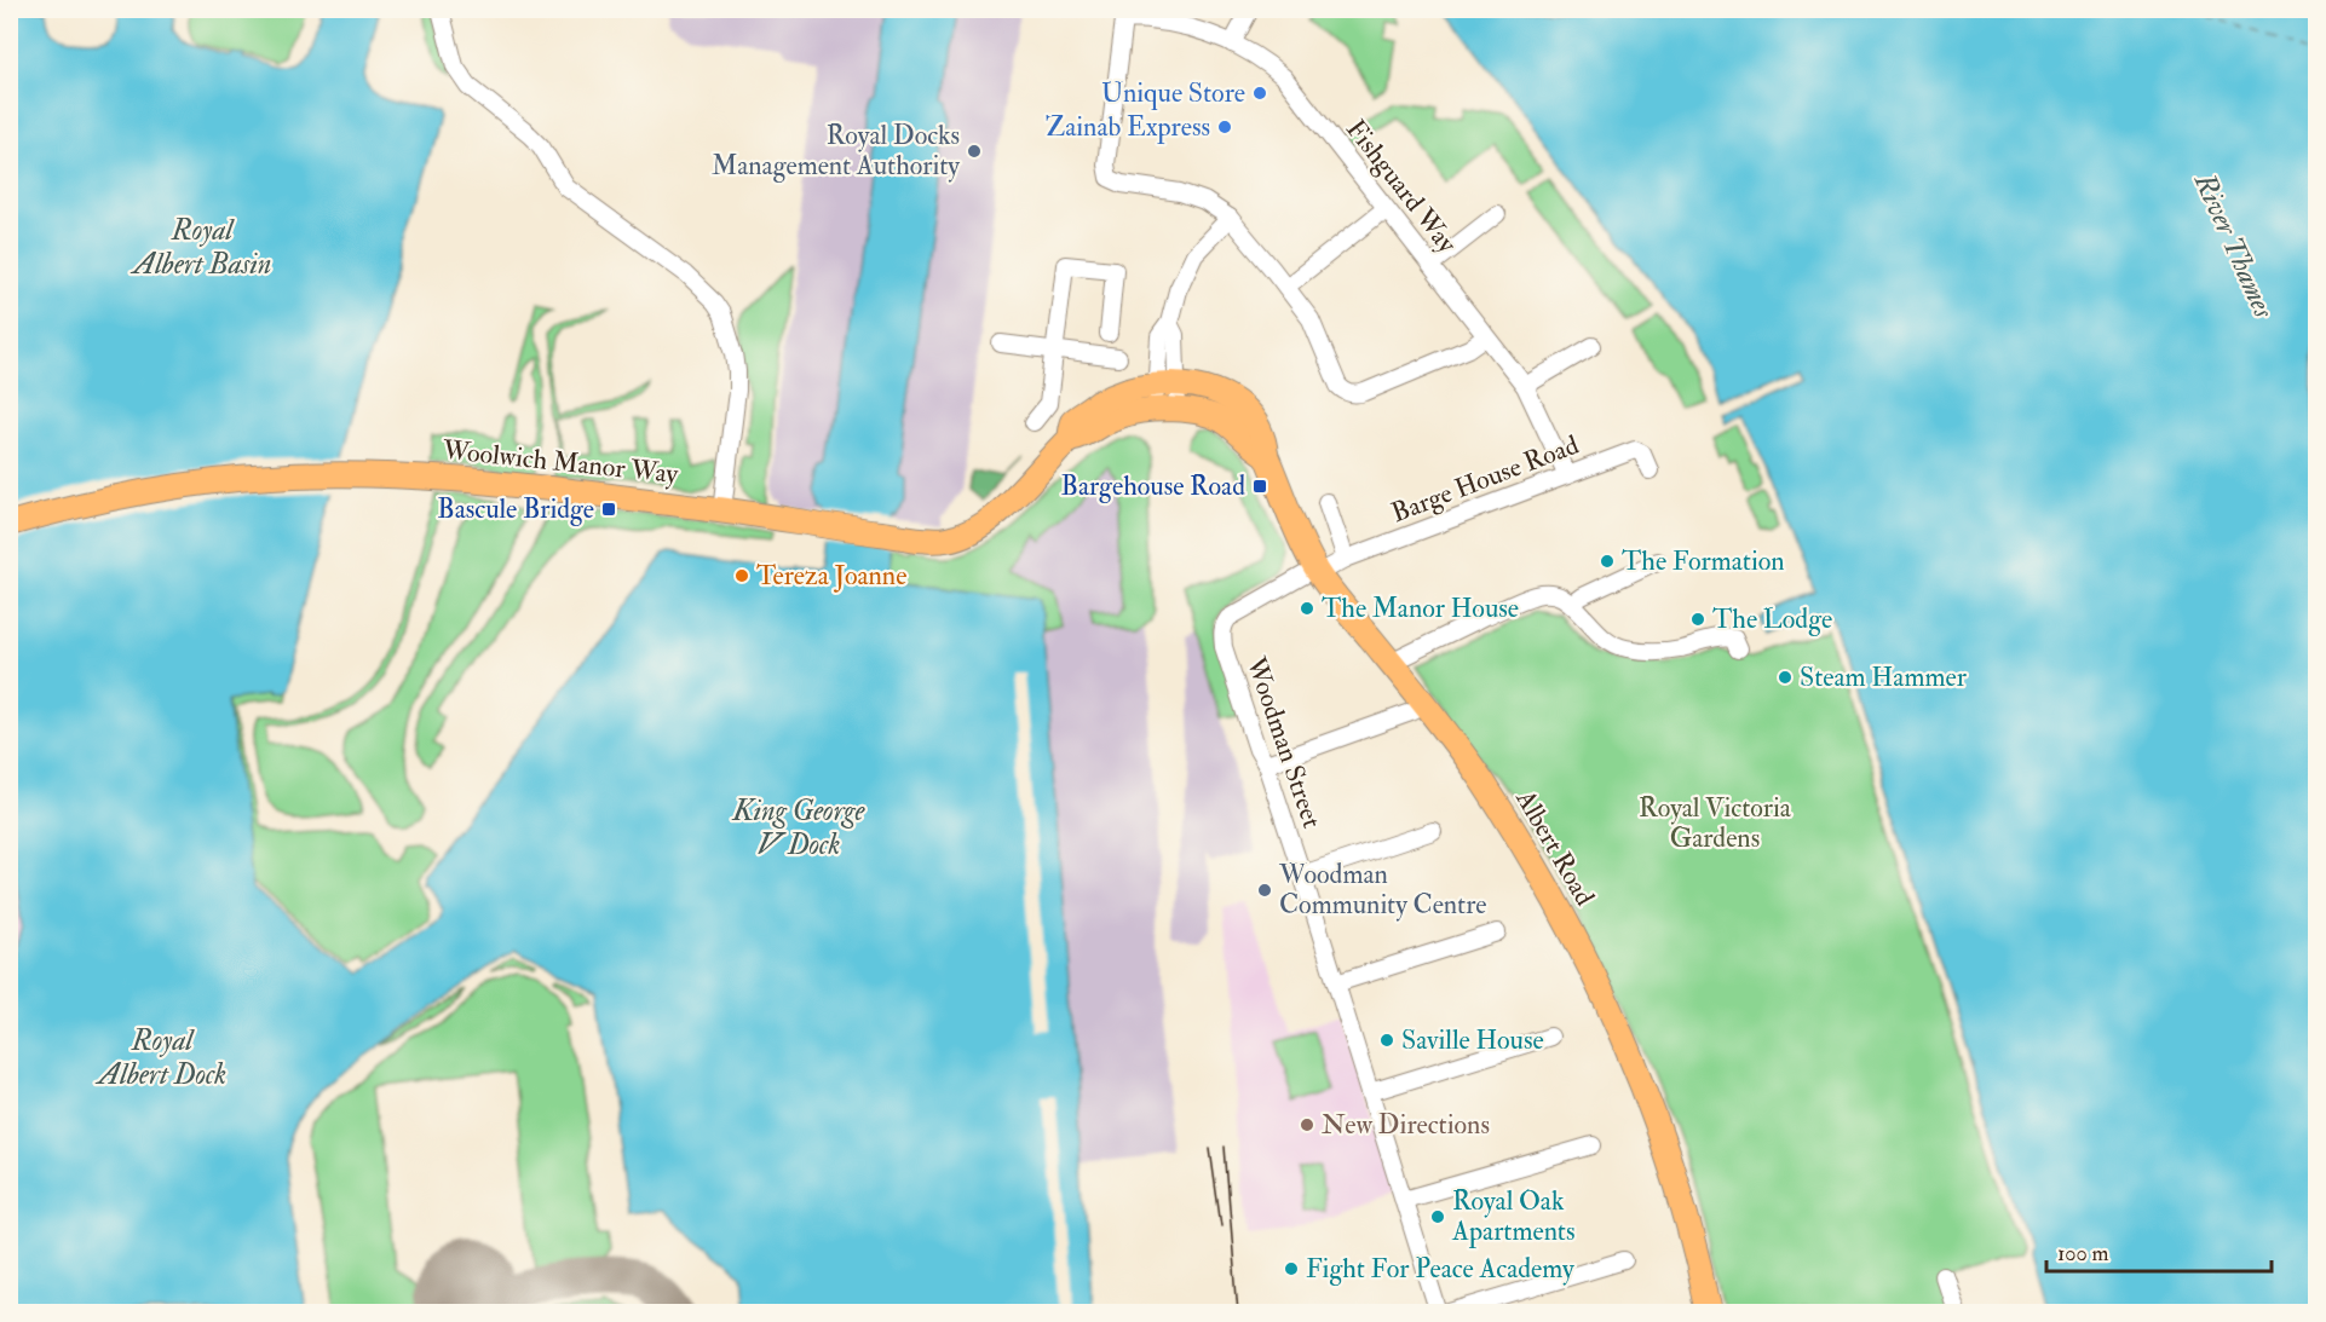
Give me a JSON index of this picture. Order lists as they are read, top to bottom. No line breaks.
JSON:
{"streets":{"highway":["Woolwich Manor Way","Albert Road"],"street":["Fishguard Way","Barge House Road","Woodman Street"]},"crossings":[["Fishguard Way","Barge House Road"],["Woolwich Manor Way","Albert Road"],["Barge House Road","Woodman Street"],["Barge House Road","Albert Road"],["Woodman Street","Albert Road"]],"water":["Royal Albert Basin","River Thames","King George V Dock","Royal Albert Dock"],"parks":["Royal Victoria Gardens"],"places":{"other":["Unique Store","Zainab Express","Royal Docks Management Authority","The Formation","Tereza Joanne","The Manor House","The Lodge","Steam Hammer","Woodman Community Centre","Saville House","New Directions","Royal Oak Apartments","Fight For Peace Academy"],"transit":["Bargehouse Road","Bascule Bridge"]},"scale_bar":"100 m"}
